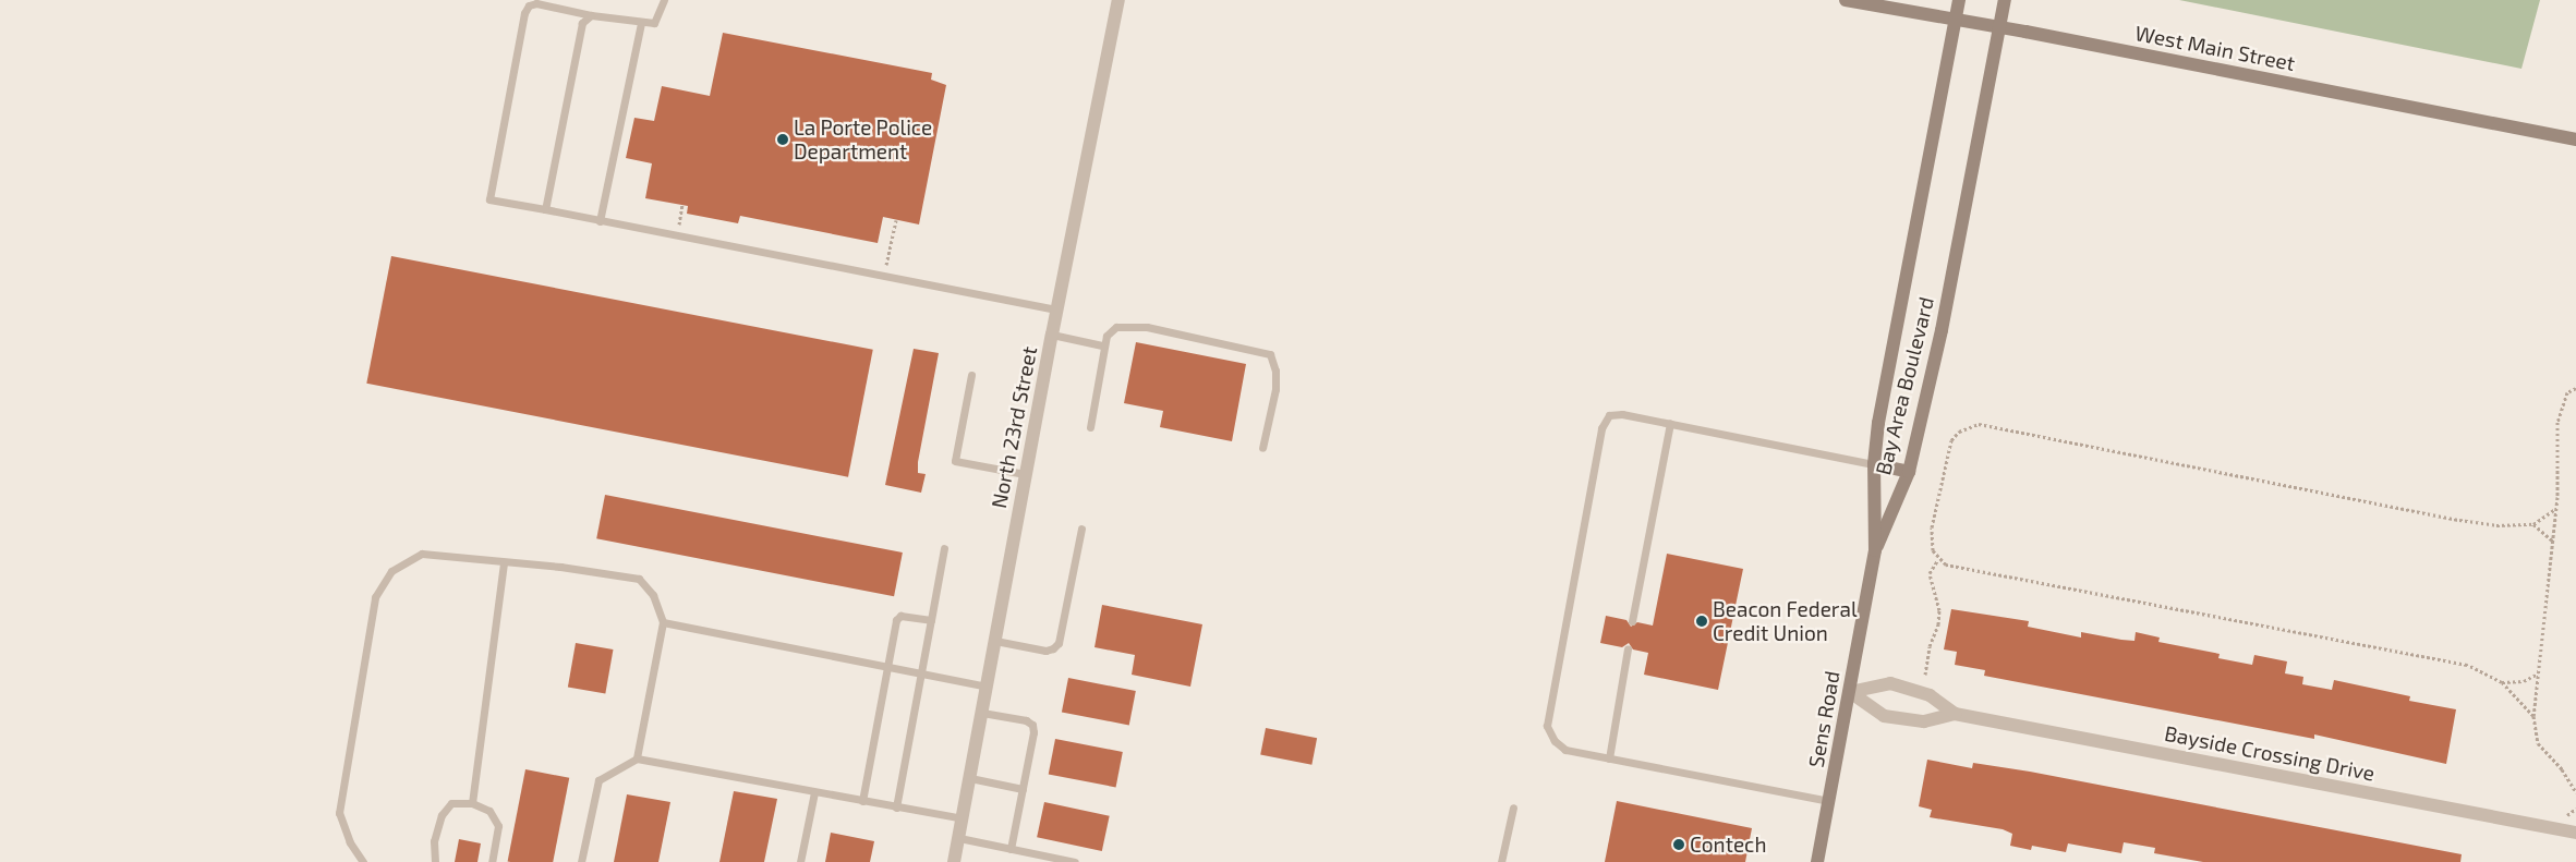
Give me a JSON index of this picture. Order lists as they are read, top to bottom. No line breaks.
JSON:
{"streets":{"main road":["West Main Street","Bay Area Boulevard","Sens Road"],"street":["North 23rd Street","Bayside Crossing Drive"]},"crossings":[["West Main Street","Bay Area Boulevard"],["Bay Area Boulevard","Sens Road"],["Sens Road","Bayside Crossing Drive"]],"places":["La Porte Police Department","Beacon Federal Credit Union","Contech"]}
